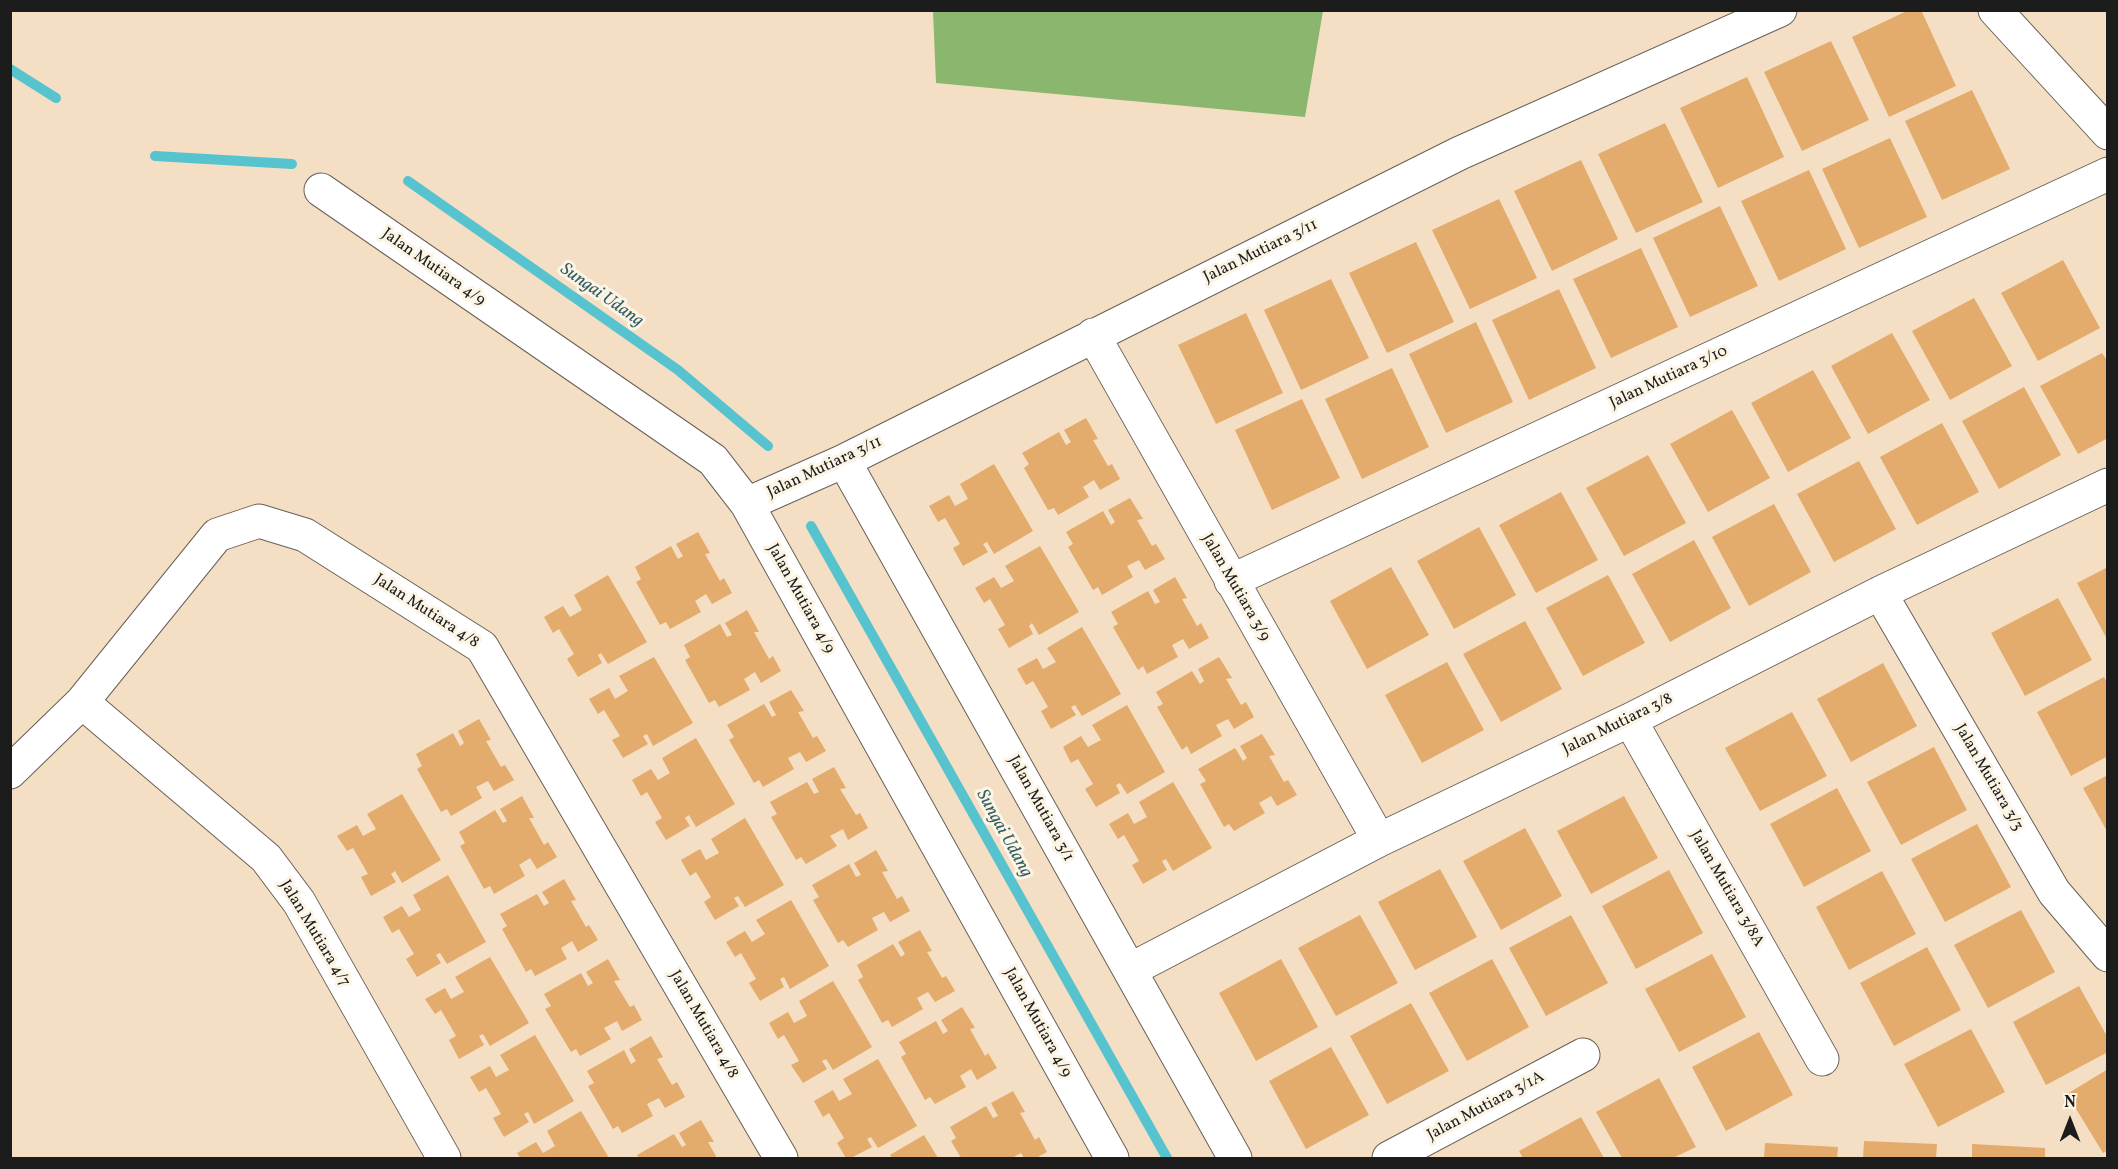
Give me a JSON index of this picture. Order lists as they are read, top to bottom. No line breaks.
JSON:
{"streets":{"street":["Jalan Mutiara 3/11","Jalan Mutiara 4/9","Jalan Mutiara 3/10","Jalan Mutiara 3/9","Jalan Mutiara 4/8","Jalan Mutiara 3/8","Jalan Mutiara 3/3","Jalan Mutiara 3/1","Jalan Mutiara 3/8A","Jalan Mutiara 4/7","Jalan Mutiara 3/1A"]},"crossings":[["Jalan Mutiara 3/11","Jalan Mutiara 4/9"],["Jalan Mutiara 3/11","Jalan Mutiara 3/9"],["Jalan Mutiara 3/11","Jalan Mutiara 3/1"],["Jalan Mutiara 3/10","Jalan Mutiara 3/9"],["Jalan Mutiara 3/9","Jalan Mutiara 3/8"],["Jalan Mutiara 4/8","Jalan Mutiara 4/7"],["Jalan Mutiara 3/8","Jalan Mutiara 3/3"],["Jalan Mutiara 3/8","Jalan Mutiara 3/1"],["Jalan Mutiara 3/8","Jalan Mutiara 3/8A"]],"water":["Sungai Udang"],"north":"top"}
